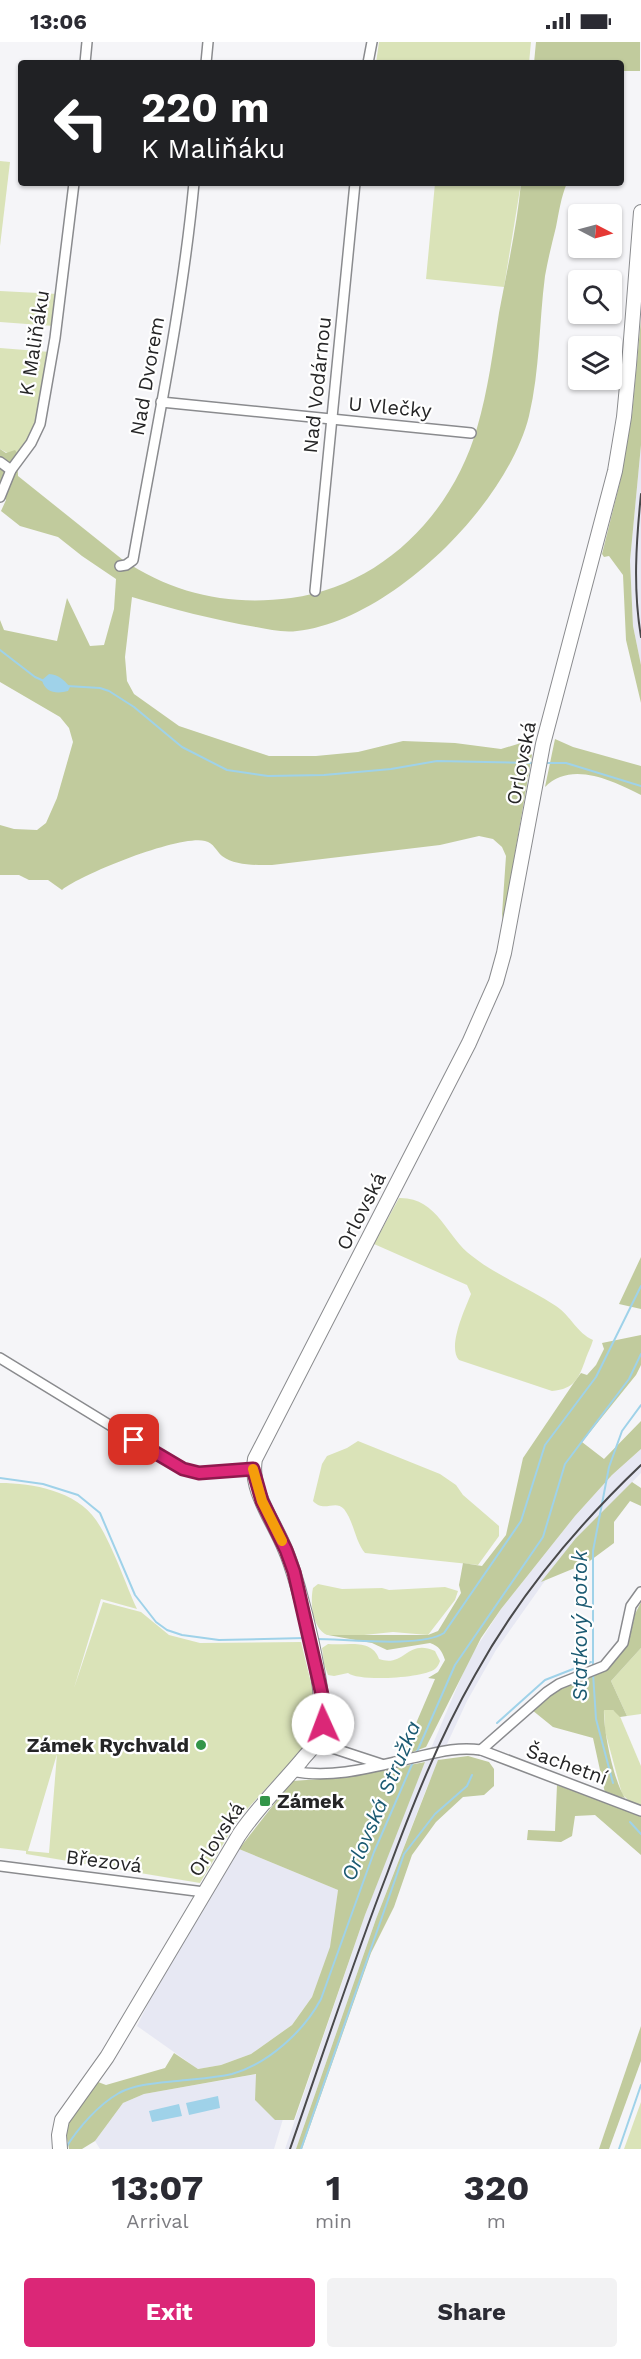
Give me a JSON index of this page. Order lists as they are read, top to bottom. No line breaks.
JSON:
{"streets":{"main road":["Orlovská"],"street":["K Maliňáku","Nad Dvorem","Nad Vodárnou","U Vlečky","Šachetní","Březová"]},"crossings":[["Nad Dvorem","U Vlečky"],["Nad Vodárnou","U Vlečky"],["Orlovská","Šachetní"],["Orlovská","Březová"]],"water":["Statkový potok","Orlovská Stružka"],"places":{"other":["Zámek Rychvald"],"transit":["Zámek"]},"north":"right","page":{"status":"13:06","turn":["220 m","K Maliňáku"],"eta":["13:07","Arrival","1","min","320","m"],"buttons":["Exit","Share"]}}
